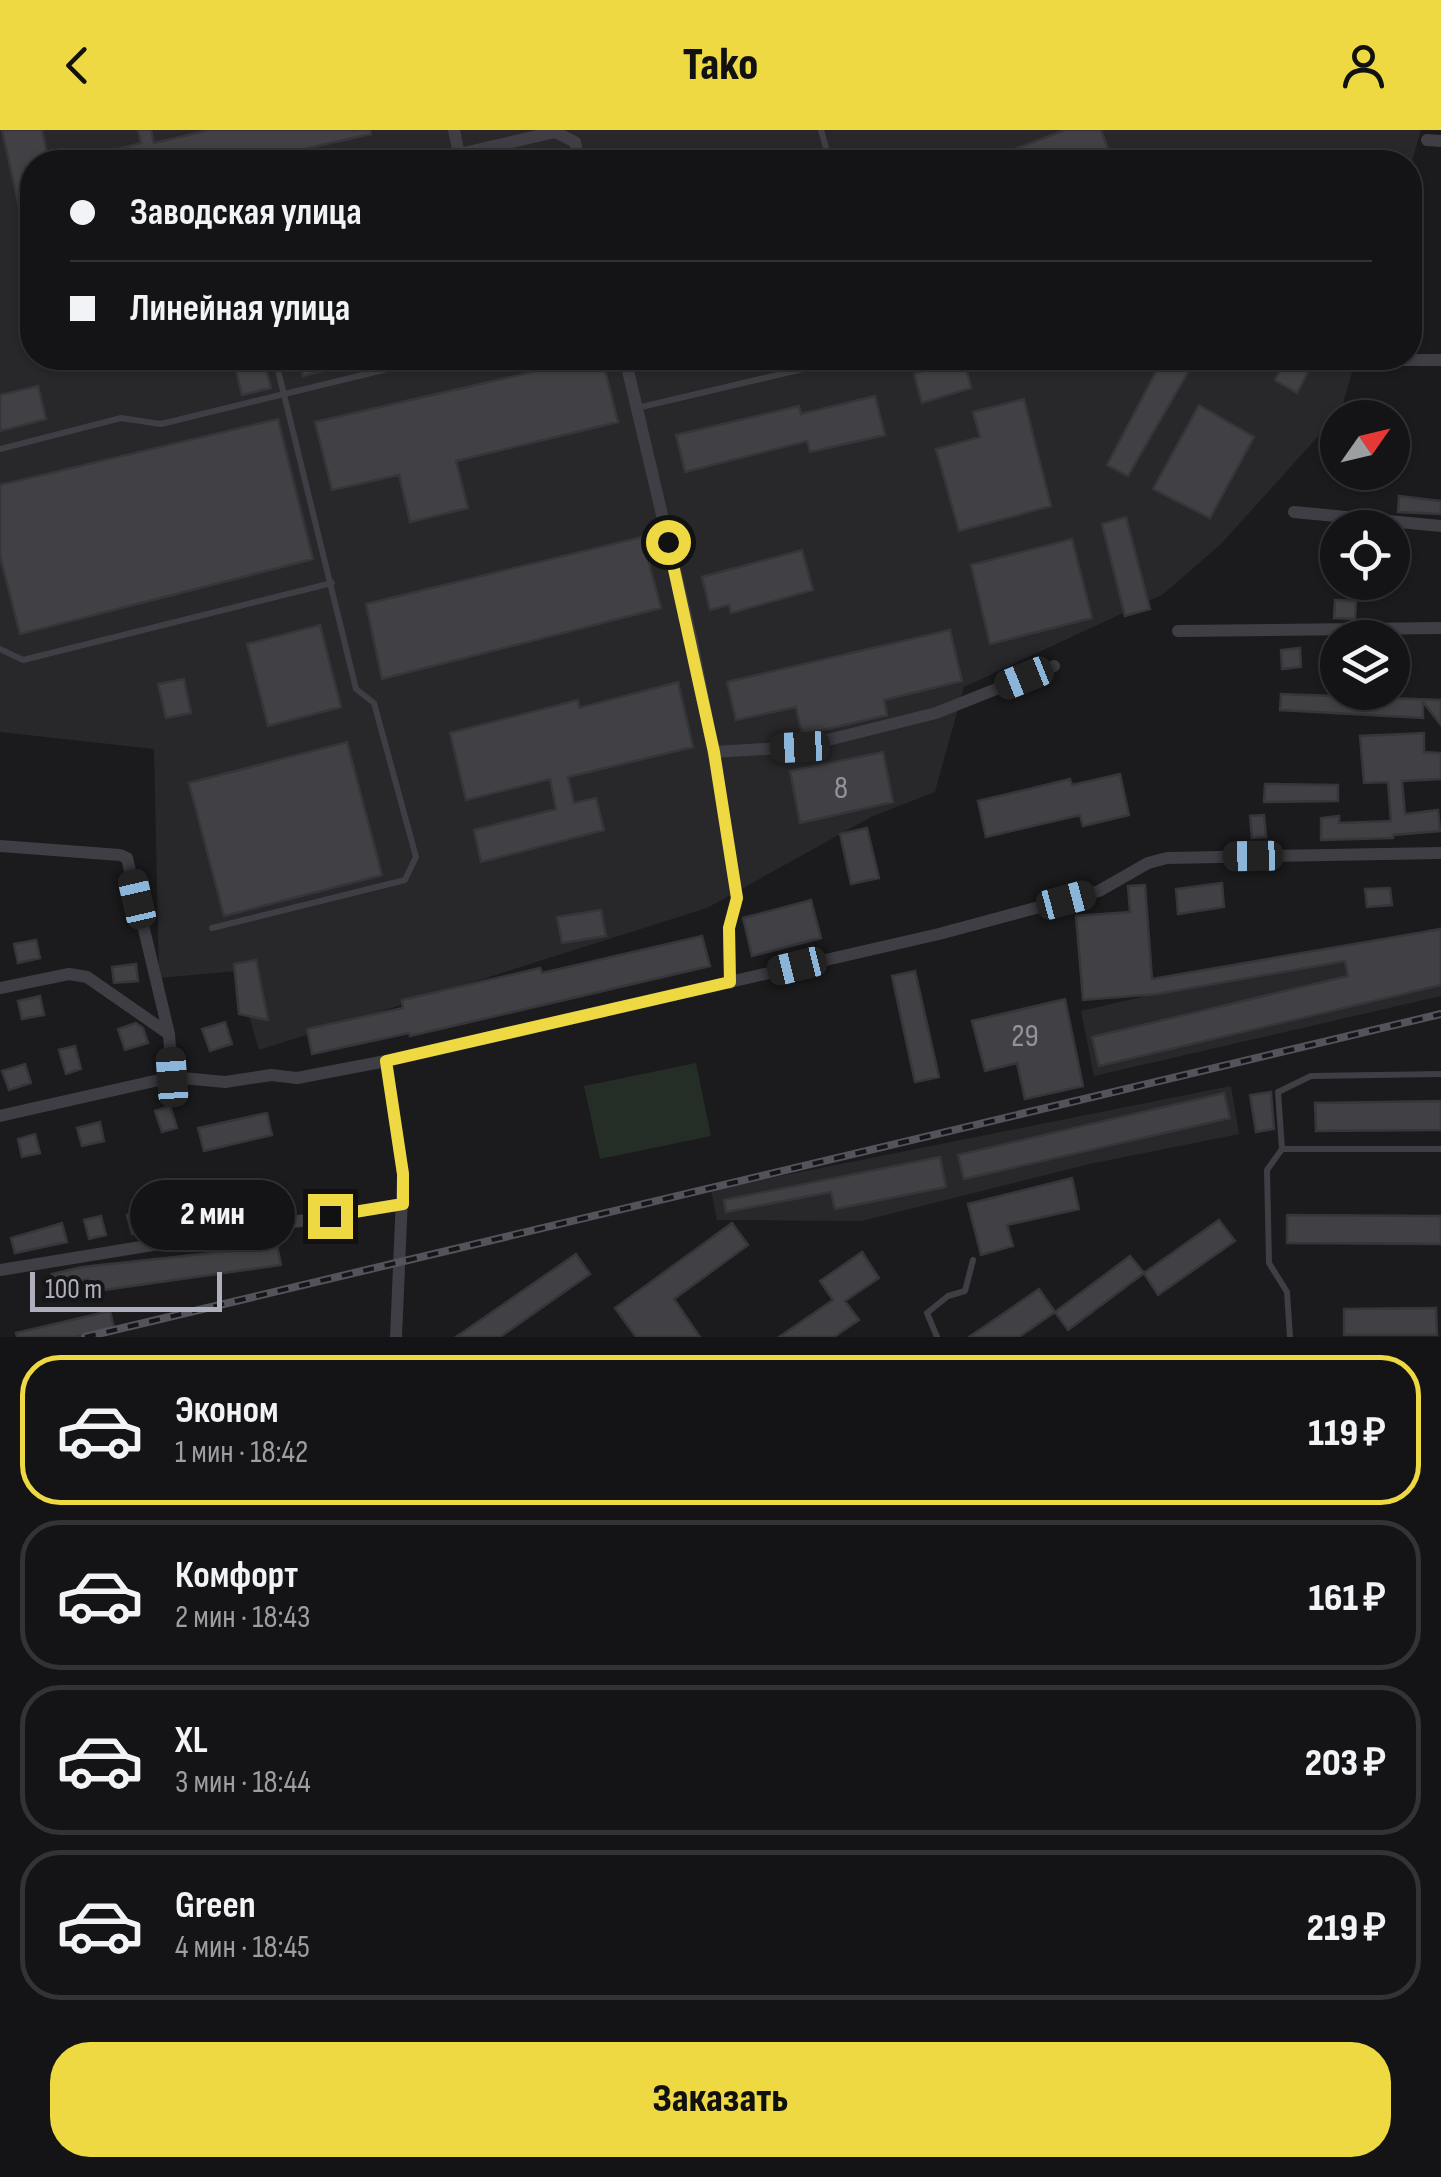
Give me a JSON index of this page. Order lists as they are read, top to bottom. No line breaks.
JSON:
{"house_numbers":["8","29"],"scale_bar":"100 m","north":"top right","page":{"header":"Tako","banner":["Заводская улица","Линейная улица"],"bubble":"2 мин","scale":"100 m","list":[{"name":"Эконом","note":"1 мин · 18:42","value":"119 ₽"},{"name":"Комфорт","note":"2 мин · 18:43","value":"161 ₽"},{"name":"XL","note":"3 мин · 18:44","value":"203 ₽"},{"name":"Green","note":"4 мин · 18:45","value":"219 ₽"}],"buttons":"Заказать"}}
